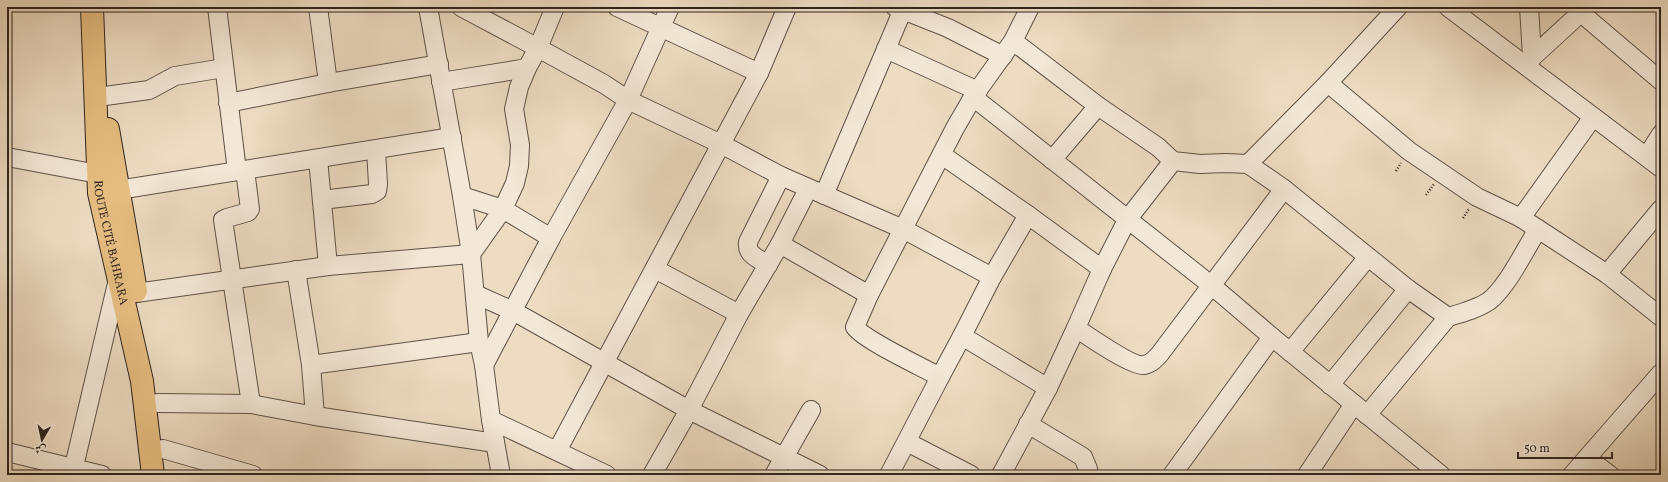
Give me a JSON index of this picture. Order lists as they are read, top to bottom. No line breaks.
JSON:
{"streets":{"main road":["ROUTE CITÉ BAHRARA"]},"scale_bar":"50 m","north":"bottom"}
